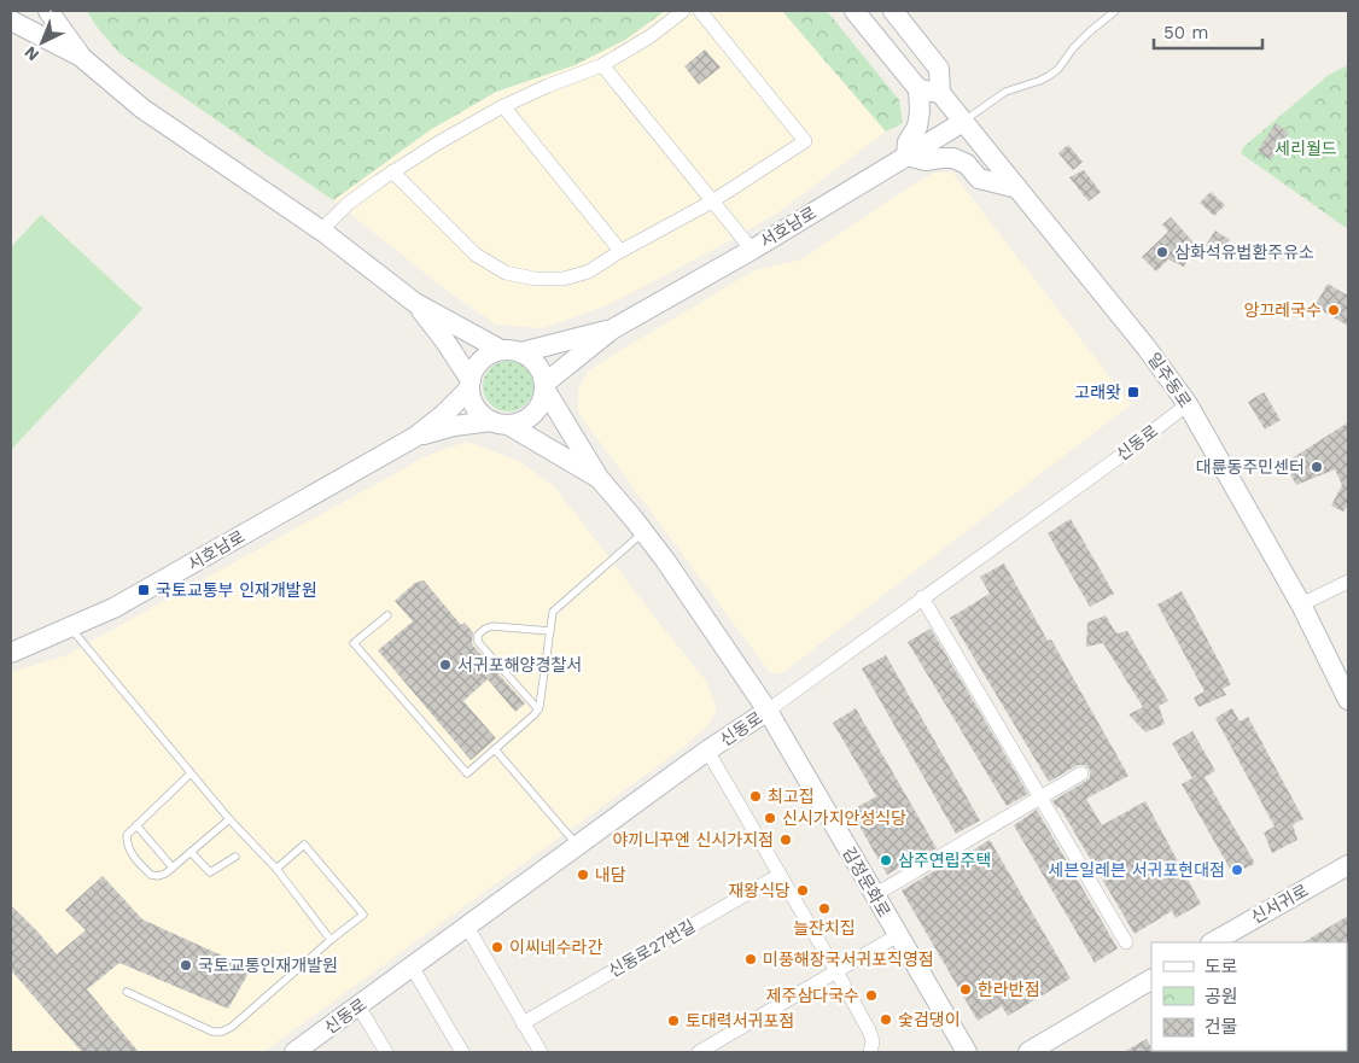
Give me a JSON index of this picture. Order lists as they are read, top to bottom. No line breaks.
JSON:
{"streets":{"main road":["서호남로","일주동로","신동로","김정문화로","신서귀로"],"street":["신동로27번길"]},"crossings":[["서호남로","일주동로"],["일주동로","신동로"],["신동로","김정문화로"]],"parks":["세리월드"],"places":{"other":["삼화석유법환주유소","앙끄레국수","대륜동주민센터","서귀포해양경찰서","최고집","신시가지안성식당","야끼니꾸엔 신시가지점","삼주연립주택","세븐일레븐 서귀포현대점","내담","재왕식당","늘잔치집","이씨네수라간","미풍해장국서귀포직영점","국토교통인재개발원","한라반점","제주삼다국수","숯검댕이","토대력서귀포점"],"transit":["고래왓","국토교통부 인재개발원"]},"legend":["도로","공원","건물"],"scale_bar":"50 m","north":"bottom left"}
